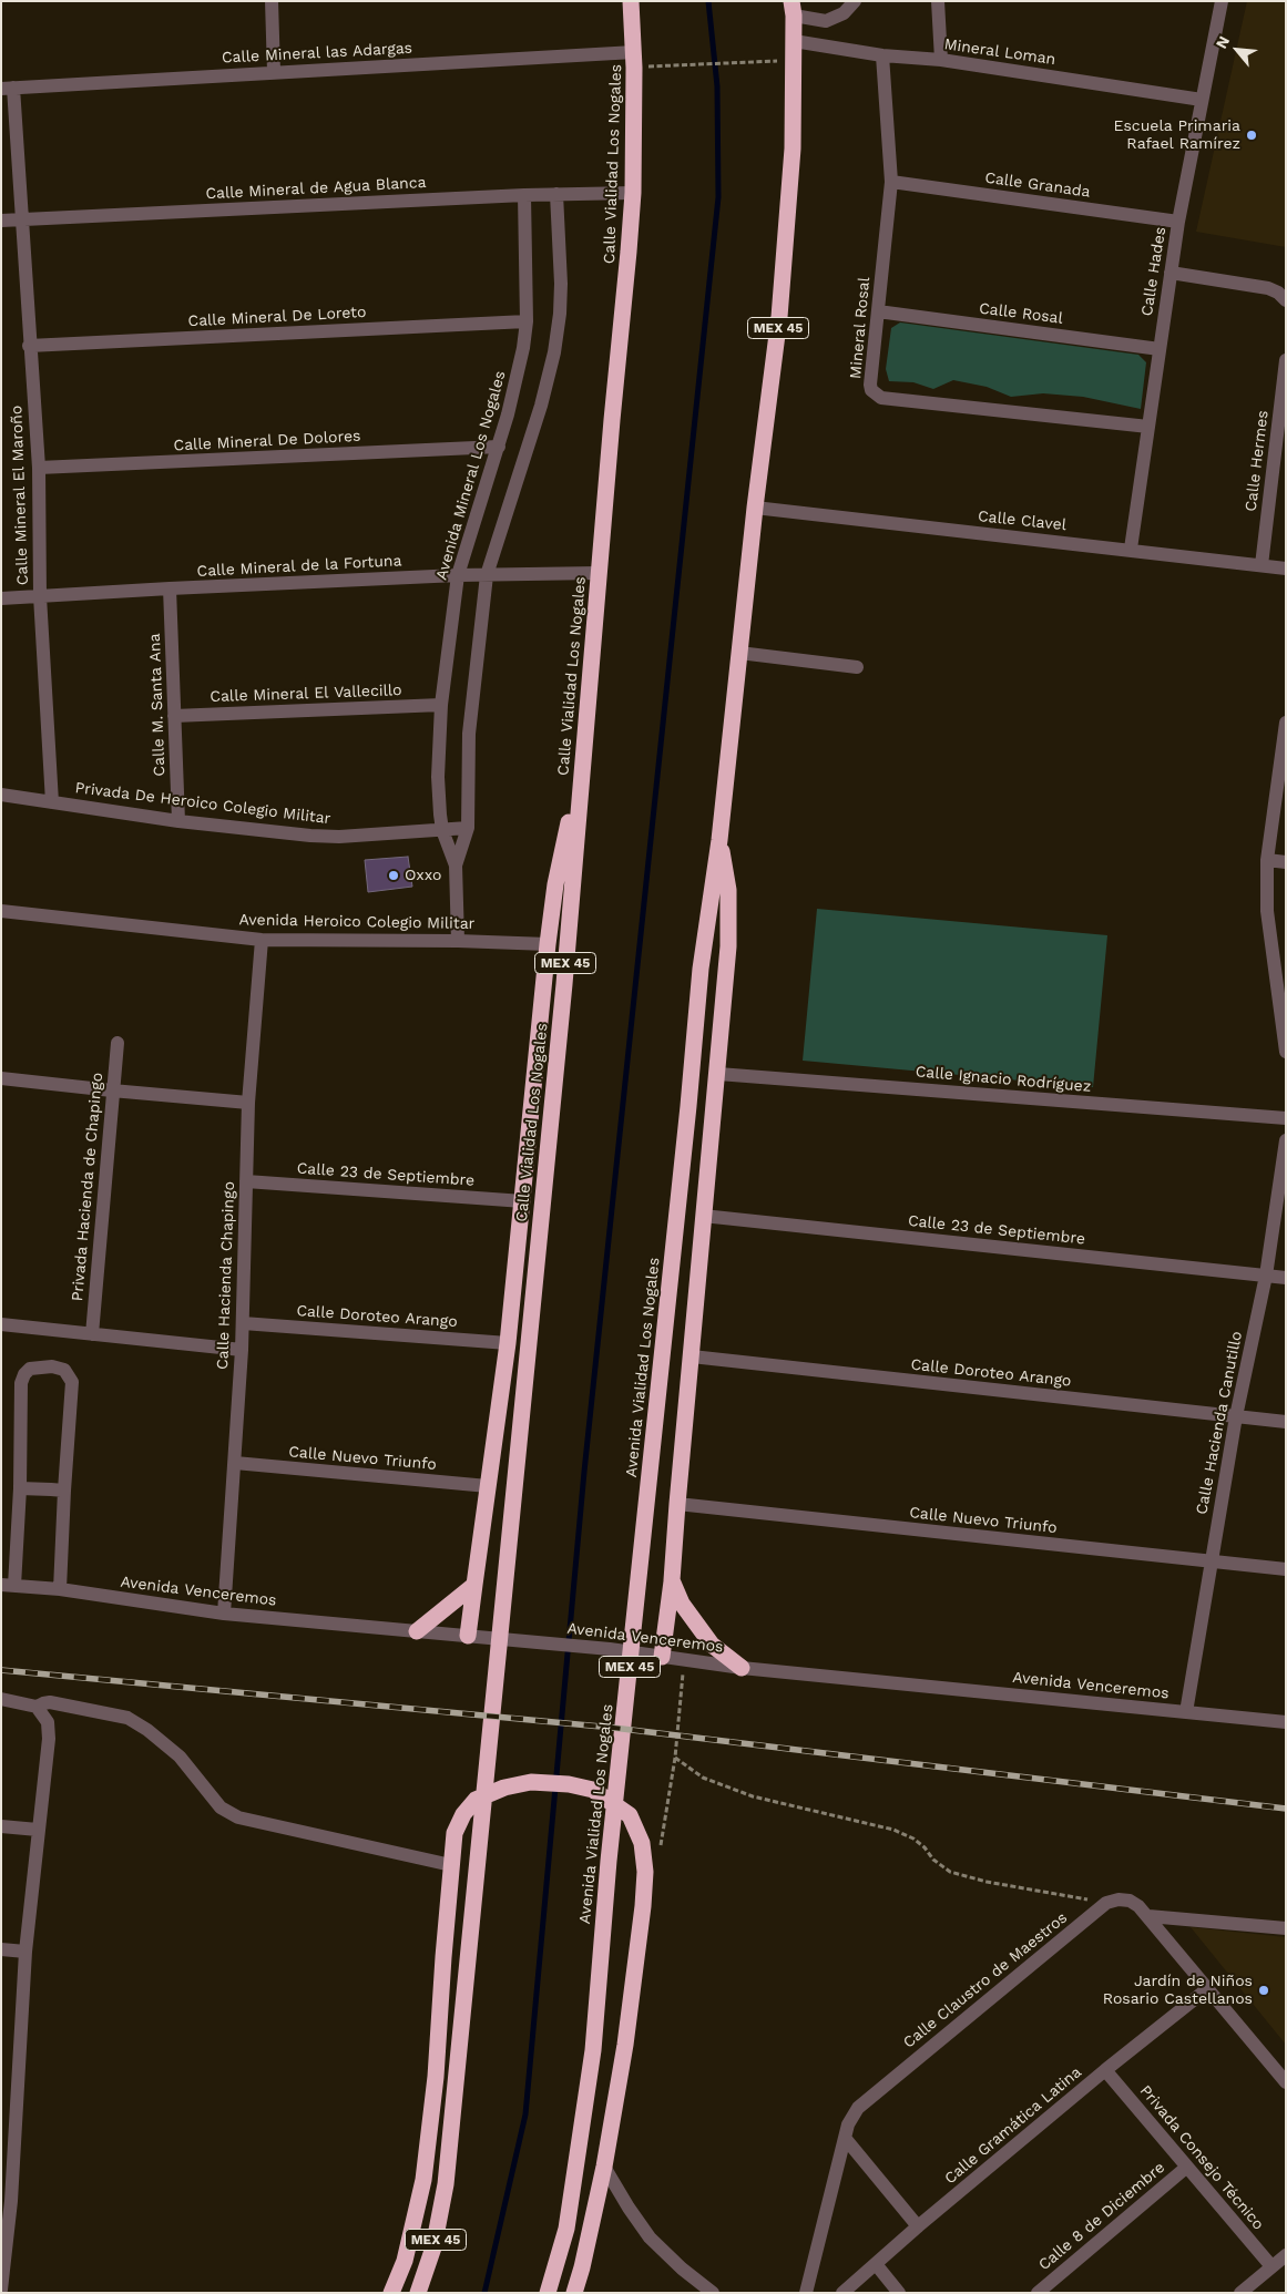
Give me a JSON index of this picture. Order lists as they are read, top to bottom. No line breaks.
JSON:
{"streets":{"highway":["Calle Vialidad Los Nogales","MEX 45","Avenida Vialidad Los Nogales"],"street":["Mineral Loman","Calle Mineral las Adargas","Calle Granada","Calle Mineral de Agua Blanca","Calle Hades","Calle Rosal","Calle Mineral De Loreto","Mineral Rosal","Calle Mineral De Dolores","Calle Hermes","Avenida Mineral Los Nogales","Calle Mineral El Maroño","Calle Clavel","Calle Mineral de la Fortuna","Calle Mineral El Vallecillo","Calle M. Santa Ana","Privada De Heroico Colegio Militar","Avenida Heroico Colegio Militar","Calle Ignacio Rodríguez","Calle 23 de Septiembre","Privada Hacienda de Chapingo","Calle Hacienda Chapingo","Calle Doroteo Arango","Calle Hacienda Canutillo","Calle Nuevo Triunfo","Avenida Venceremos","Calle Claustro de Maestros","Calle Gramática Latina","Privada Consejo Técnico","Calle 8 de Diciembre"]},"crossings":[["Mineral Loman","Calle Hades"],["Mineral Loman","MEX 45"],["Mineral Loman","Mineral Rosal"],["Calle Mineral las Adargas","Calle Vialidad Los Nogales"],["Calle Mineral las Adargas","Calle Mineral El Maroño"],["Calle Vialidad Los Nogales","Calle Mineral de Agua Blanca"],["Calle Vialidad Los Nogales","Calle Mineral de la Fortuna"],["Calle Granada","Calle Hades"],["Calle Granada","Mineral Rosal"],["Calle Mineral de Agua Blanca","Avenida Mineral Los Nogales"],["Calle Mineral de Agua Blanca","Calle Mineral El Maroño"],["Calle Hades","Calle Rosal"],["Calle Hades","Mineral Rosal"],["Calle Hades","Calle Clavel"],["Calle Rosal","Mineral Rosal"],["Calle Mineral De Loreto","Avenida Mineral Los Nogales"],["Calle Mineral De Loreto","Calle Mineral El Maroño"],["MEX 45","Calle Clavel"],["MEX 45","Avenida Vialidad Los Nogales"],["Calle Mineral De Dolores","Avenida Mineral Los Nogales"],["Calle Mineral De Dolores","Calle Mineral El Maroño"],["Calle Hermes","Calle Clavel"],["Avenida Mineral Los Nogales","Calle Mineral de la Fortuna"],["Avenida Mineral Los Nogales","Calle Mineral El Vallecillo"],["Avenida Mineral Los Nogales","Privada De Heroico Colegio Militar"],["Calle Mineral El Maroño","Calle Mineral de la Fortuna"],["Calle Mineral El Maroño","Privada De Heroico Colegio Militar"],["Calle Mineral de la Fortuna","Calle M. Santa Ana"],["Calle Mineral El Vallecillo","Calle M. Santa Ana"],["Calle M. Santa Ana","Privada De Heroico Colegio Militar"],["Avenida Heroico Colegio Militar","Calle Hacienda Chapingo"],["Calle 23 de Septiembre","Calle Hacienda Chapingo"],["Calle 23 de Septiembre","Calle Hacienda Canutillo"],["Calle Hacienda Chapingo","Calle Doroteo Arango"],["Calle Hacienda Chapingo","Calle Nuevo Triunfo"],["Calle Hacienda Chapingo","Avenida Venceremos"],["Calle Doroteo Arango","Calle Hacienda Canutillo"],["Calle Hacienda Canutillo","Calle Nuevo Triunfo"],["Calle Hacienda Canutillo","Avenida Venceremos"],["Calle Gramática Latina","Privada Consejo Técnico"],["Privada Consejo Técnico","Calle 8 de Diciembre"]],"places":["Escuela Primaria Rafael Ramírez","Oxxo","Jardín de Niños Rosario Castellanos"],"north":"top left"}
